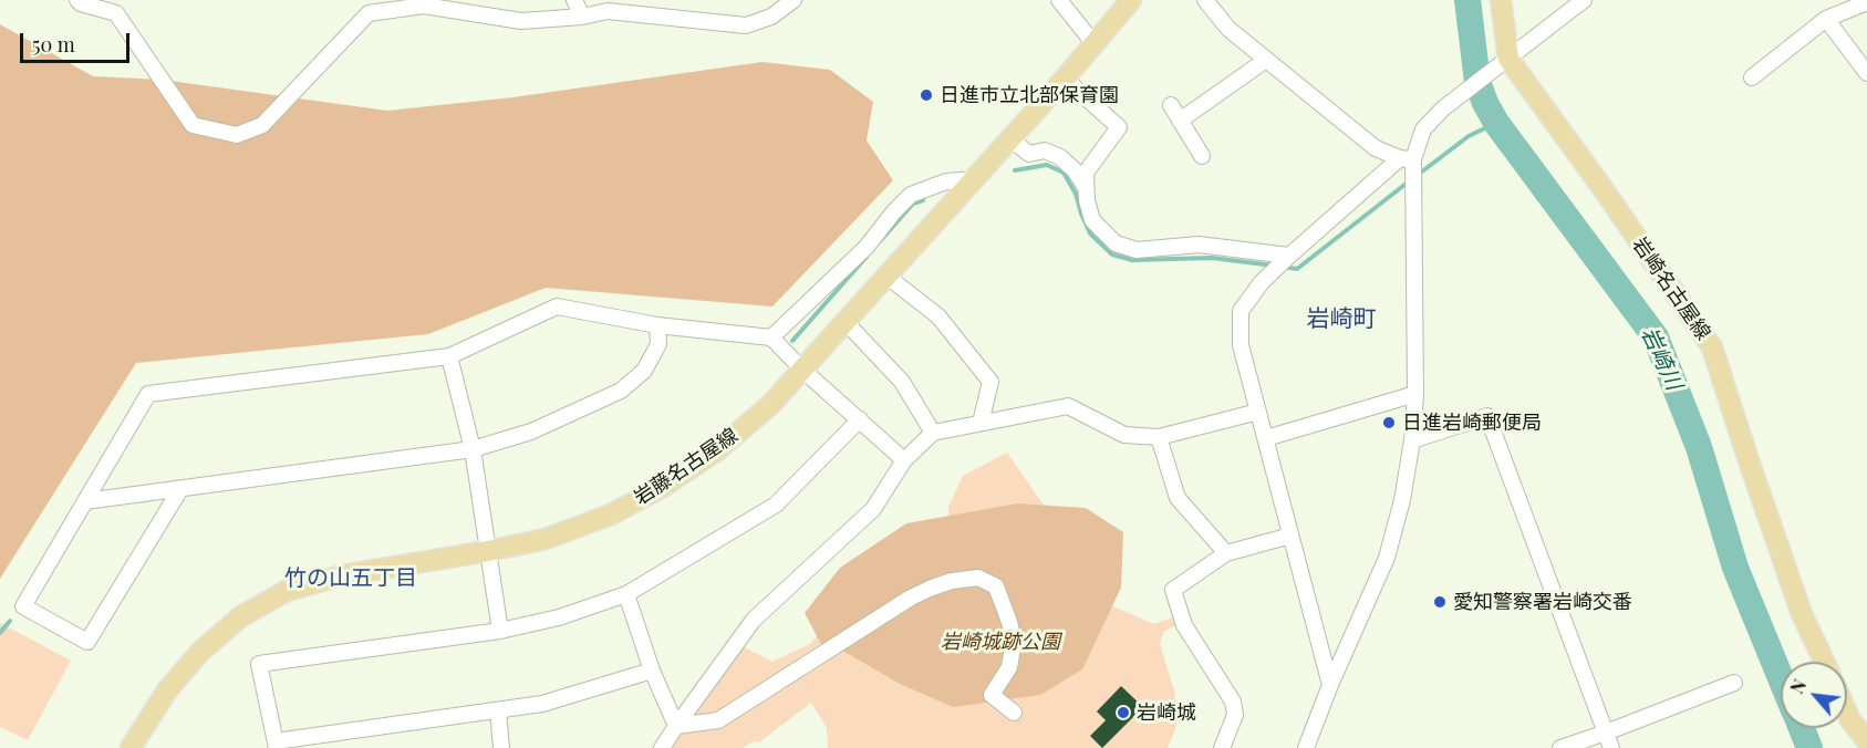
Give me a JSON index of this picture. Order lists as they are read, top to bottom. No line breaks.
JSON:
{"streets":{"main road":["岩崎名古屋線","岩藤名古屋線"]},"districts":["岩崎町","竹の山五丁目"],"water":["岩崎川"],"parks":["岩崎城跡公園"],"places":["日進市立北部保育園","日進岩崎郵便局","愛知警察署岩崎交番","岩崎城"],"scale_bar":"50 m","north":"top left"}
